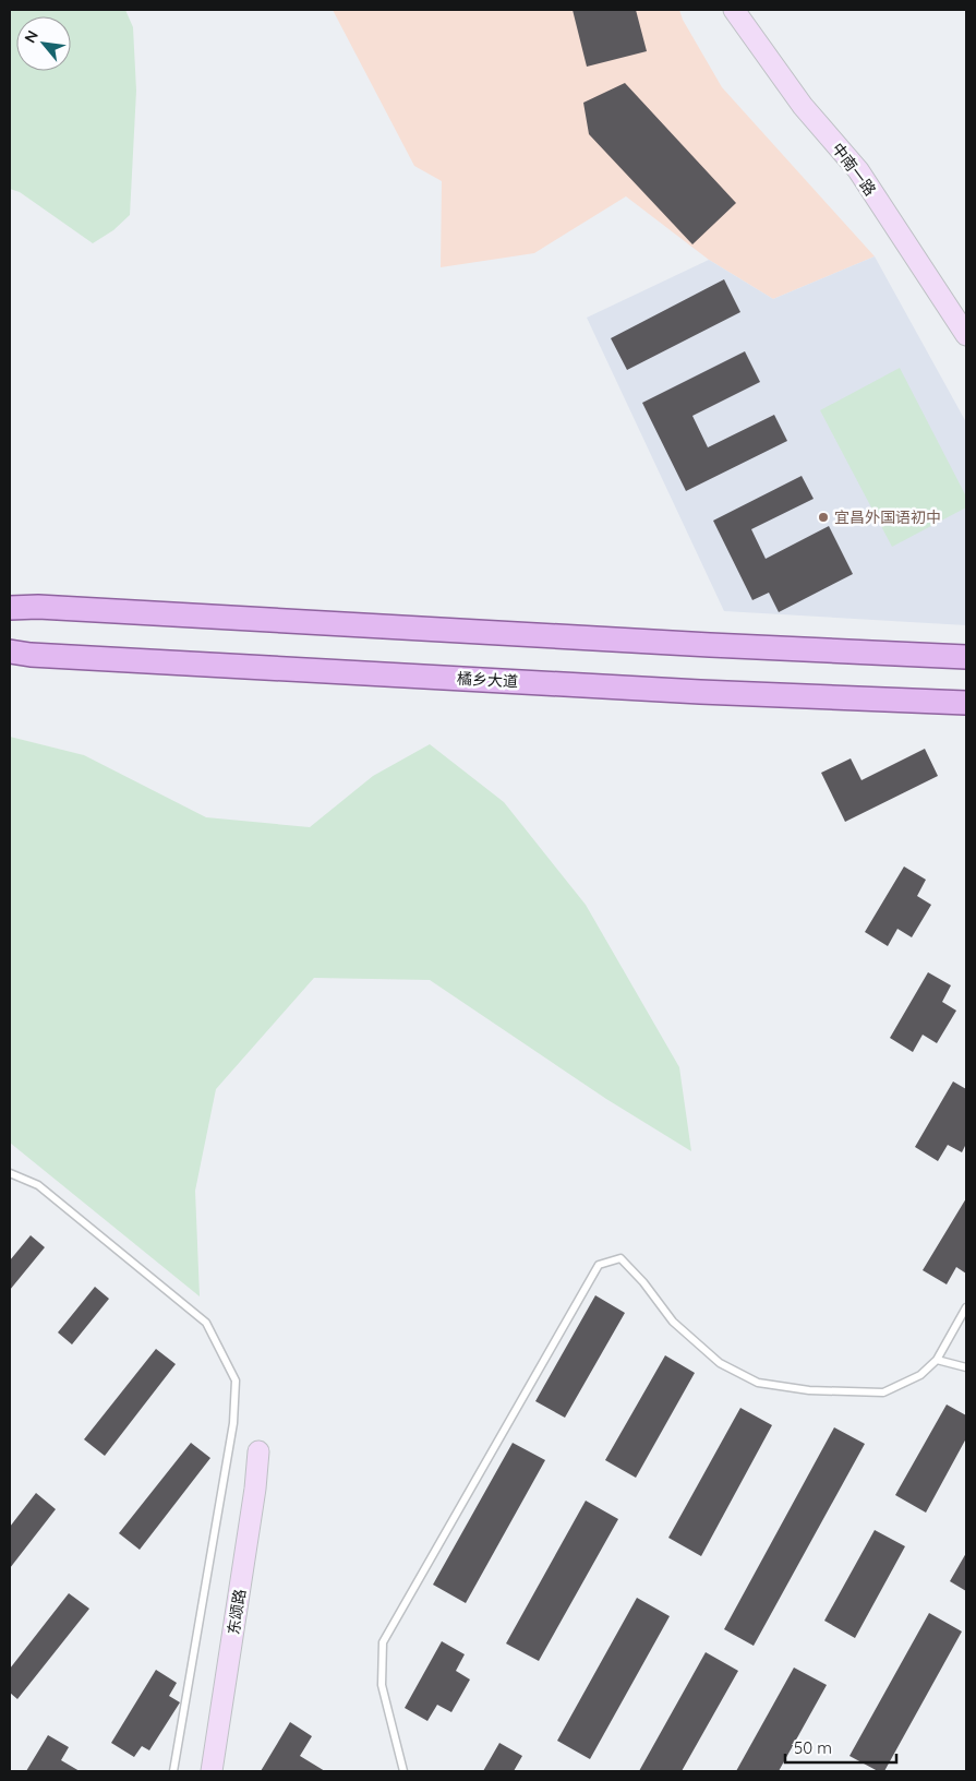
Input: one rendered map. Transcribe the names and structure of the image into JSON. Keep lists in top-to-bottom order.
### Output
{
  "streets": {
    "main road": ["橘乡大道"],
    "street": ["中南一路", "东颂路"]
  },
  "places": ["宜昌外国语初中"],
  "scale_bar": "50 m",
  "north": "top left"
}
